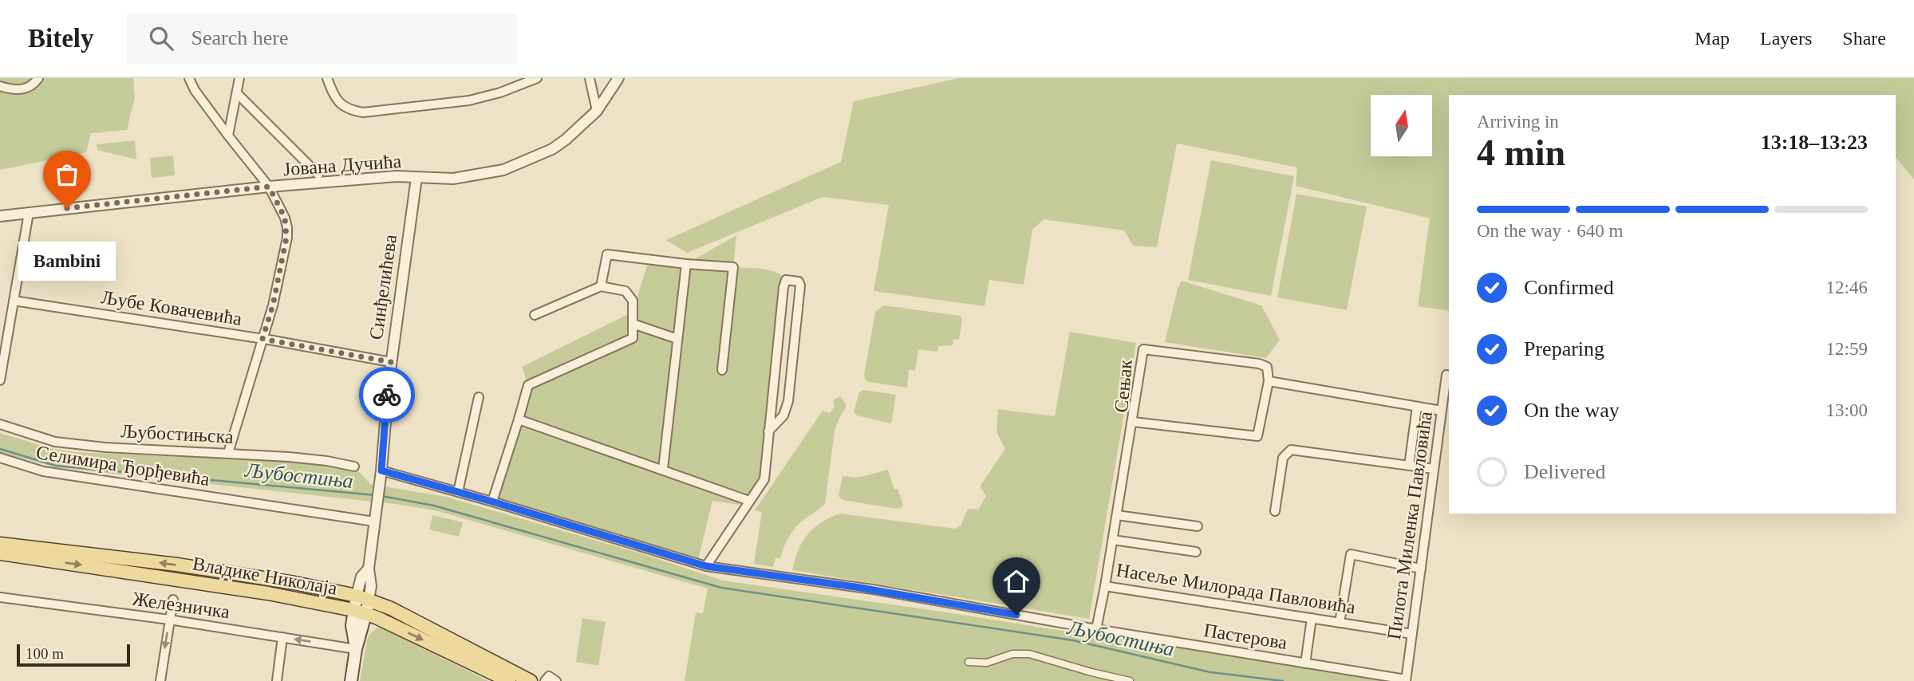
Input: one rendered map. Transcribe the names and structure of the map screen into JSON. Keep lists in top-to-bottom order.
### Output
{
  "streets": {
    "main road": ["Синђелићева", "Владике Николаја"],
    "street": [
      "Јована Дучића",
      "Љубе Ковачевића",
      "Сењак",
      "Љубостињска",
      "Селимира Ђорђевића",
      "Пилота Миленка Павловића",
      "Насеље Милорада Павловића",
      "Железничка",
      "Пастерова"
    ]
  },
  "crossings": [
    ["Јована Дучића", "Синђелићева"],
    ["Синђелићева", "Љубе Ковачевића"],
    ["Синђелићева", "Селимира Ђорђевића"],
    ["Синђелићева", "Владике Николаја"],
    ["Синђелићева", "Железничка"],
    ["Синђелићева", "Пастерова"],
    ["Сењак", "Насеље Милорада Павловића"],
    ["Пилота Миленка Павловића", "Насеље Милорада Павловића"],
    ["Пилота Миленка Павловића", "Пастерова"]
  ],
  "water": ["Љубостиња"],
  "places": ["Bambini"],
  "scale_bar": "100 m",
  "north": "top",
  "page": {
    "header": "Bitely",
    "search": "Search here",
    "nav": ["Map", "Layers", "Share"],
    "heading": ["4 min", "Arriving in", "13:18–13:23"],
    "bar": "On the way · 640 m",
    "bubble": "Bambini",
    "list": [
      ["Confirmed", "12:46"],
      ["Preparing", "12:59"],
      ["On the way", "13:00"],
      "Delivered"
    ],
    "scale": "100 m"
  }
}
